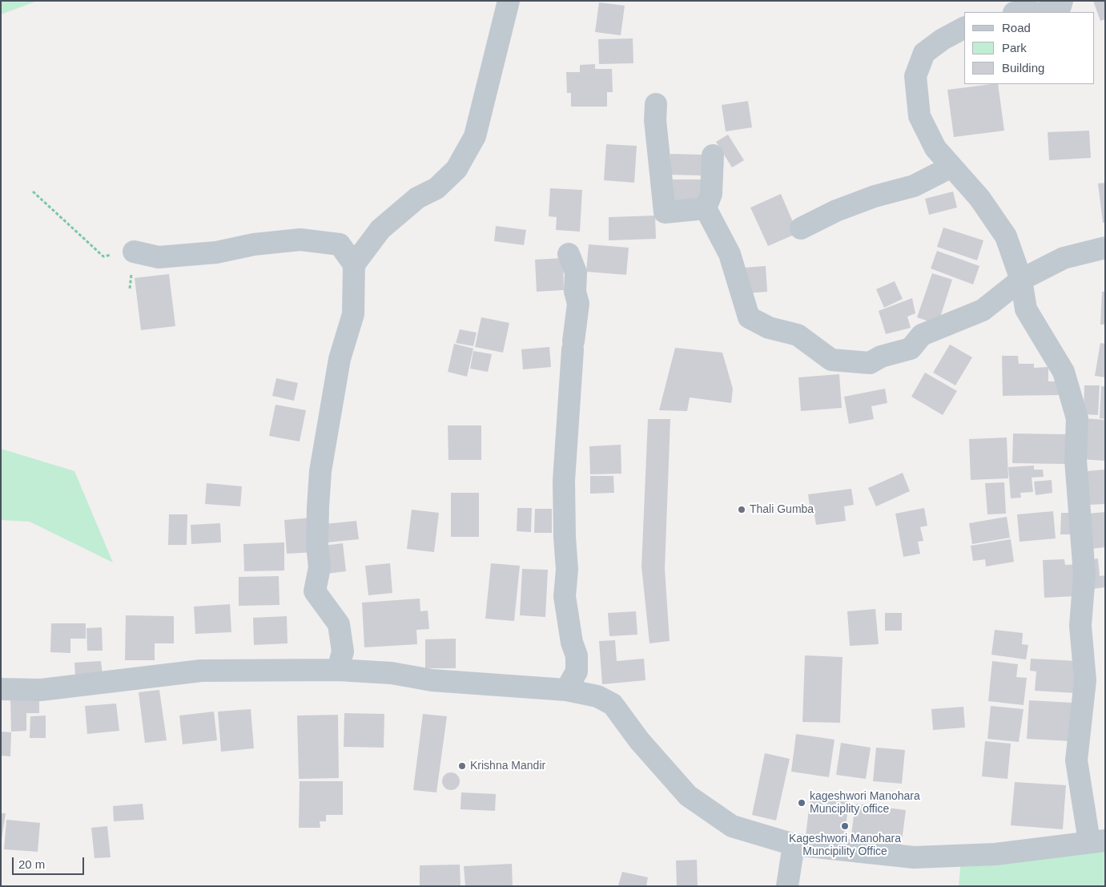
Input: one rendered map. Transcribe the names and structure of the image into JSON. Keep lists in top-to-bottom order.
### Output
{
  "places": [
    "Thali Gumba",
    "Krishna Mandir",
    "kageshwori Manohara Munciplity office",
    "Kageshwori Manohara Muncipility Office"
  ],
  "legend": ["Road", "Park", "Building"],
  "scale_bar": "20 m"
}
